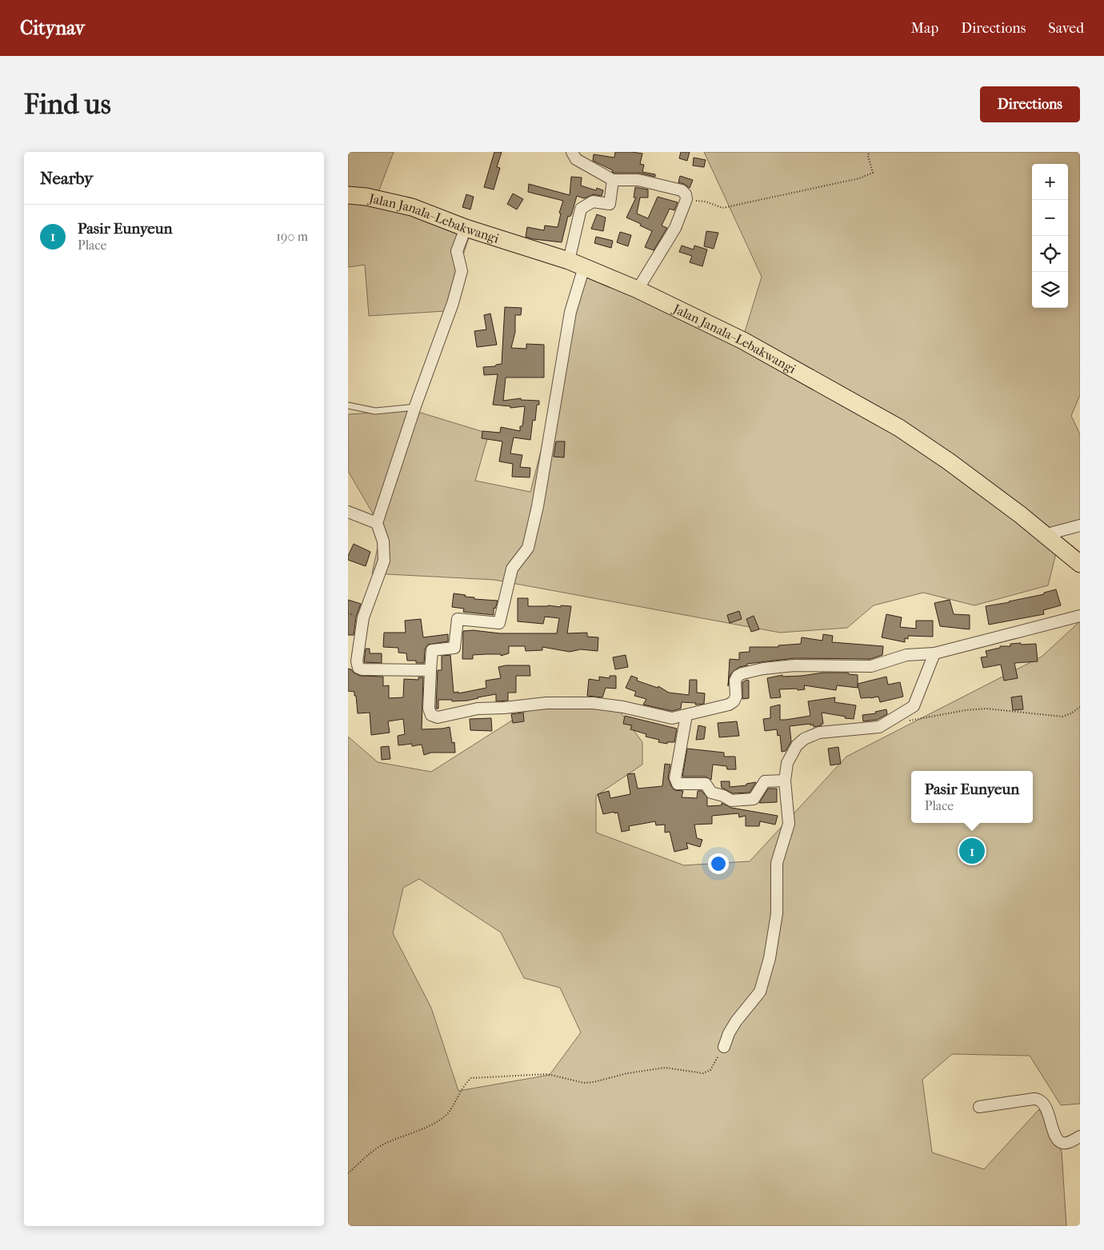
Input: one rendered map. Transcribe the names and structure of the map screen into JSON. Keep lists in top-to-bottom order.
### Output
{
  "streets": {
    "main road": ["Jalan Janala–Lebakwangi"]
  },
  "page": {
    "header": "Citynav",
    "nav": ["Map", "Directions", "Saved"],
    "buttons": "Directions",
    "title": "Find us",
    "heading": "Nearby",
    "map_buttons": ["+", "−"],
    "list": [
      {
        "mark": "1",
        "name": "Pasir Eunyeun",
        "note": "Place",
        "value": "190 m"
      }
    ],
    "popup": ["Pasir Eunyeun", "Place"],
    "pins": "1"
  }
}
